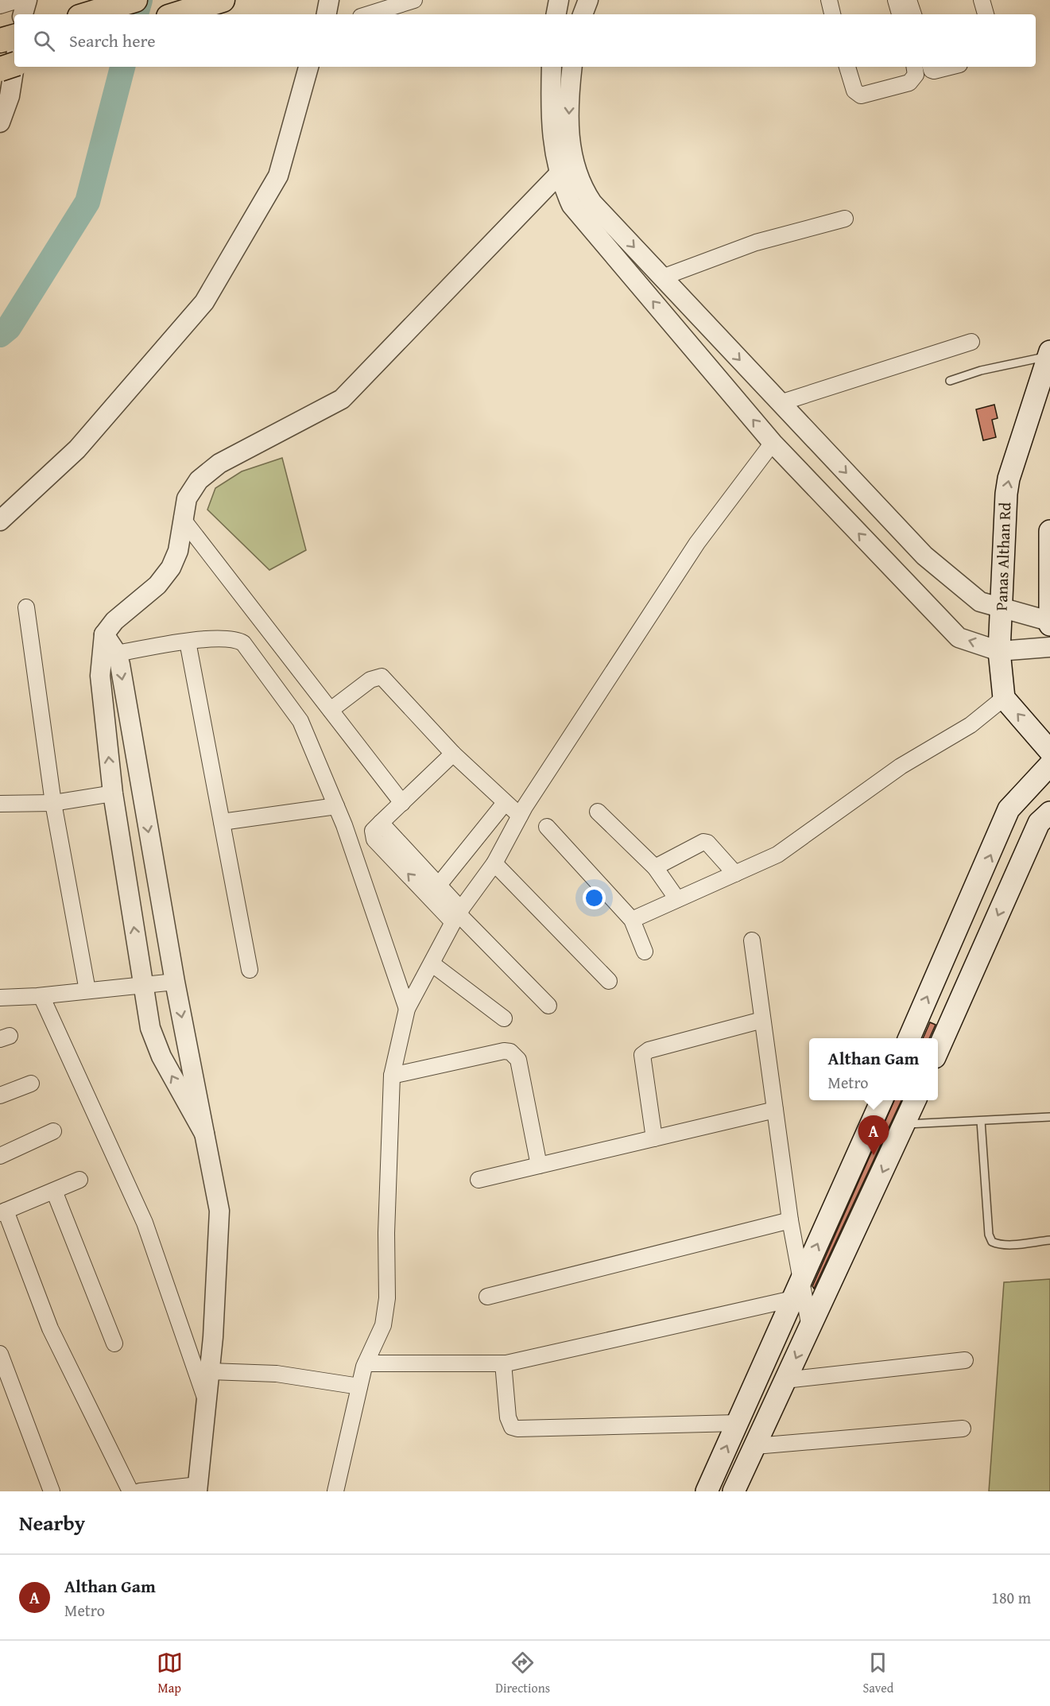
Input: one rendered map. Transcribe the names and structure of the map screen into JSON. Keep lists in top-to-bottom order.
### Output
{
  "streets": {
    "main road": ["Panas Althan Rd"]
  },
  "page": {
    "search": "Search here",
    "popup": ["Althan Gam", "Metro"],
    "pins": "A",
    "heading": "Nearby",
    "list": [
      {
        "mark": "A",
        "name": "Althan Gam",
        "note": "Metro",
        "value": "180 m"
      }
    ],
    "nav": ["Map", "Directions", "Saved"]
  }
}
